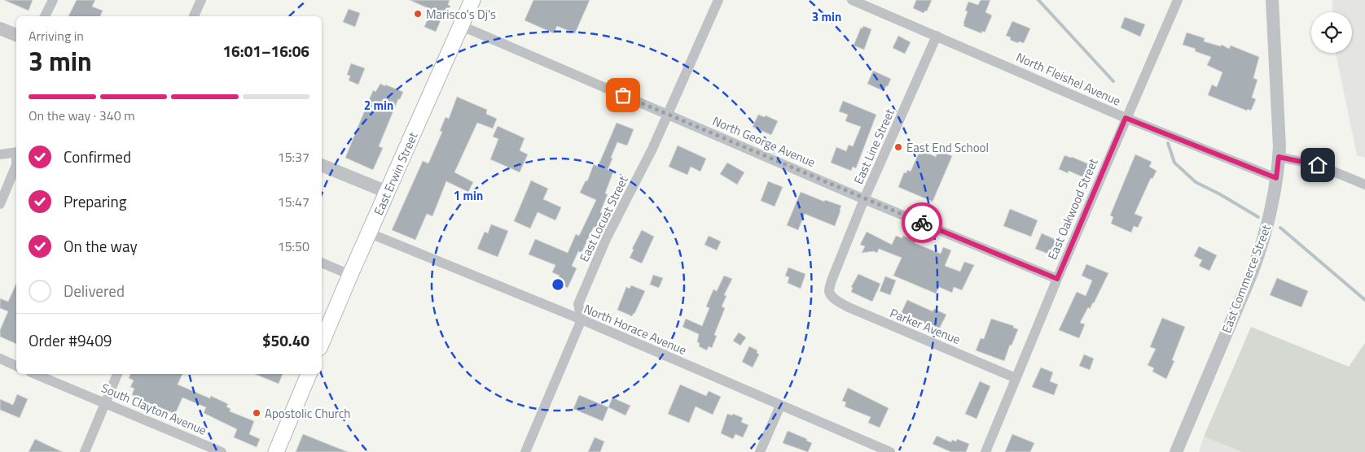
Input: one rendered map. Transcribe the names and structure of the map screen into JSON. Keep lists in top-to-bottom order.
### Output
{
  "streets": {
    "main road": ["East Erwin Street"],
    "street": [
      "North Fleishel Avenue",
      "North George Avenue",
      "East Line Street",
      "East Oakwood Street",
      "East Locust Street",
      "East Commerce Street",
      "Parker Avenue",
      "North Horace Avenue",
      "South Clayton Avenue"
    ]
  },
  "crossings": [
    ["North Fleishel Avenue", "East Line Street"],
    ["North Fleishel Avenue", "East Oakwood Street"],
    ["North Fleishel Avenue", "East Commerce Street"],
    ["North George Avenue", "East Line Street"],
    ["North George Avenue", "East Erwin Street"],
    ["North George Avenue", "East Oakwood Street"],
    ["North George Avenue", "East Locust Street"],
    ["East Line Street", "Parker Avenue"],
    ["East Erwin Street", "North Horace Avenue"],
    ["East Oakwood Street", "Parker Avenue"],
    ["East Locust Street", "North Horace Avenue"]
  ],
  "places": ["Marisco's Dj's", "East End School", "Apostolic Church"],
  "page": {
    "heading": ["3 min", "Arriving in", "16:01–16:06"],
    "panel": ["Order #9409", "$50.40"],
    "bar": "On the way · 340 m",
    "list": [
      ["Confirmed", "15:37"],
      ["Preparing", "15:47"],
      ["On the way", "15:50"],
      "Delivered"
    ]
  },
  "rings": ["3 min", "2 min", "1 min"]
}
